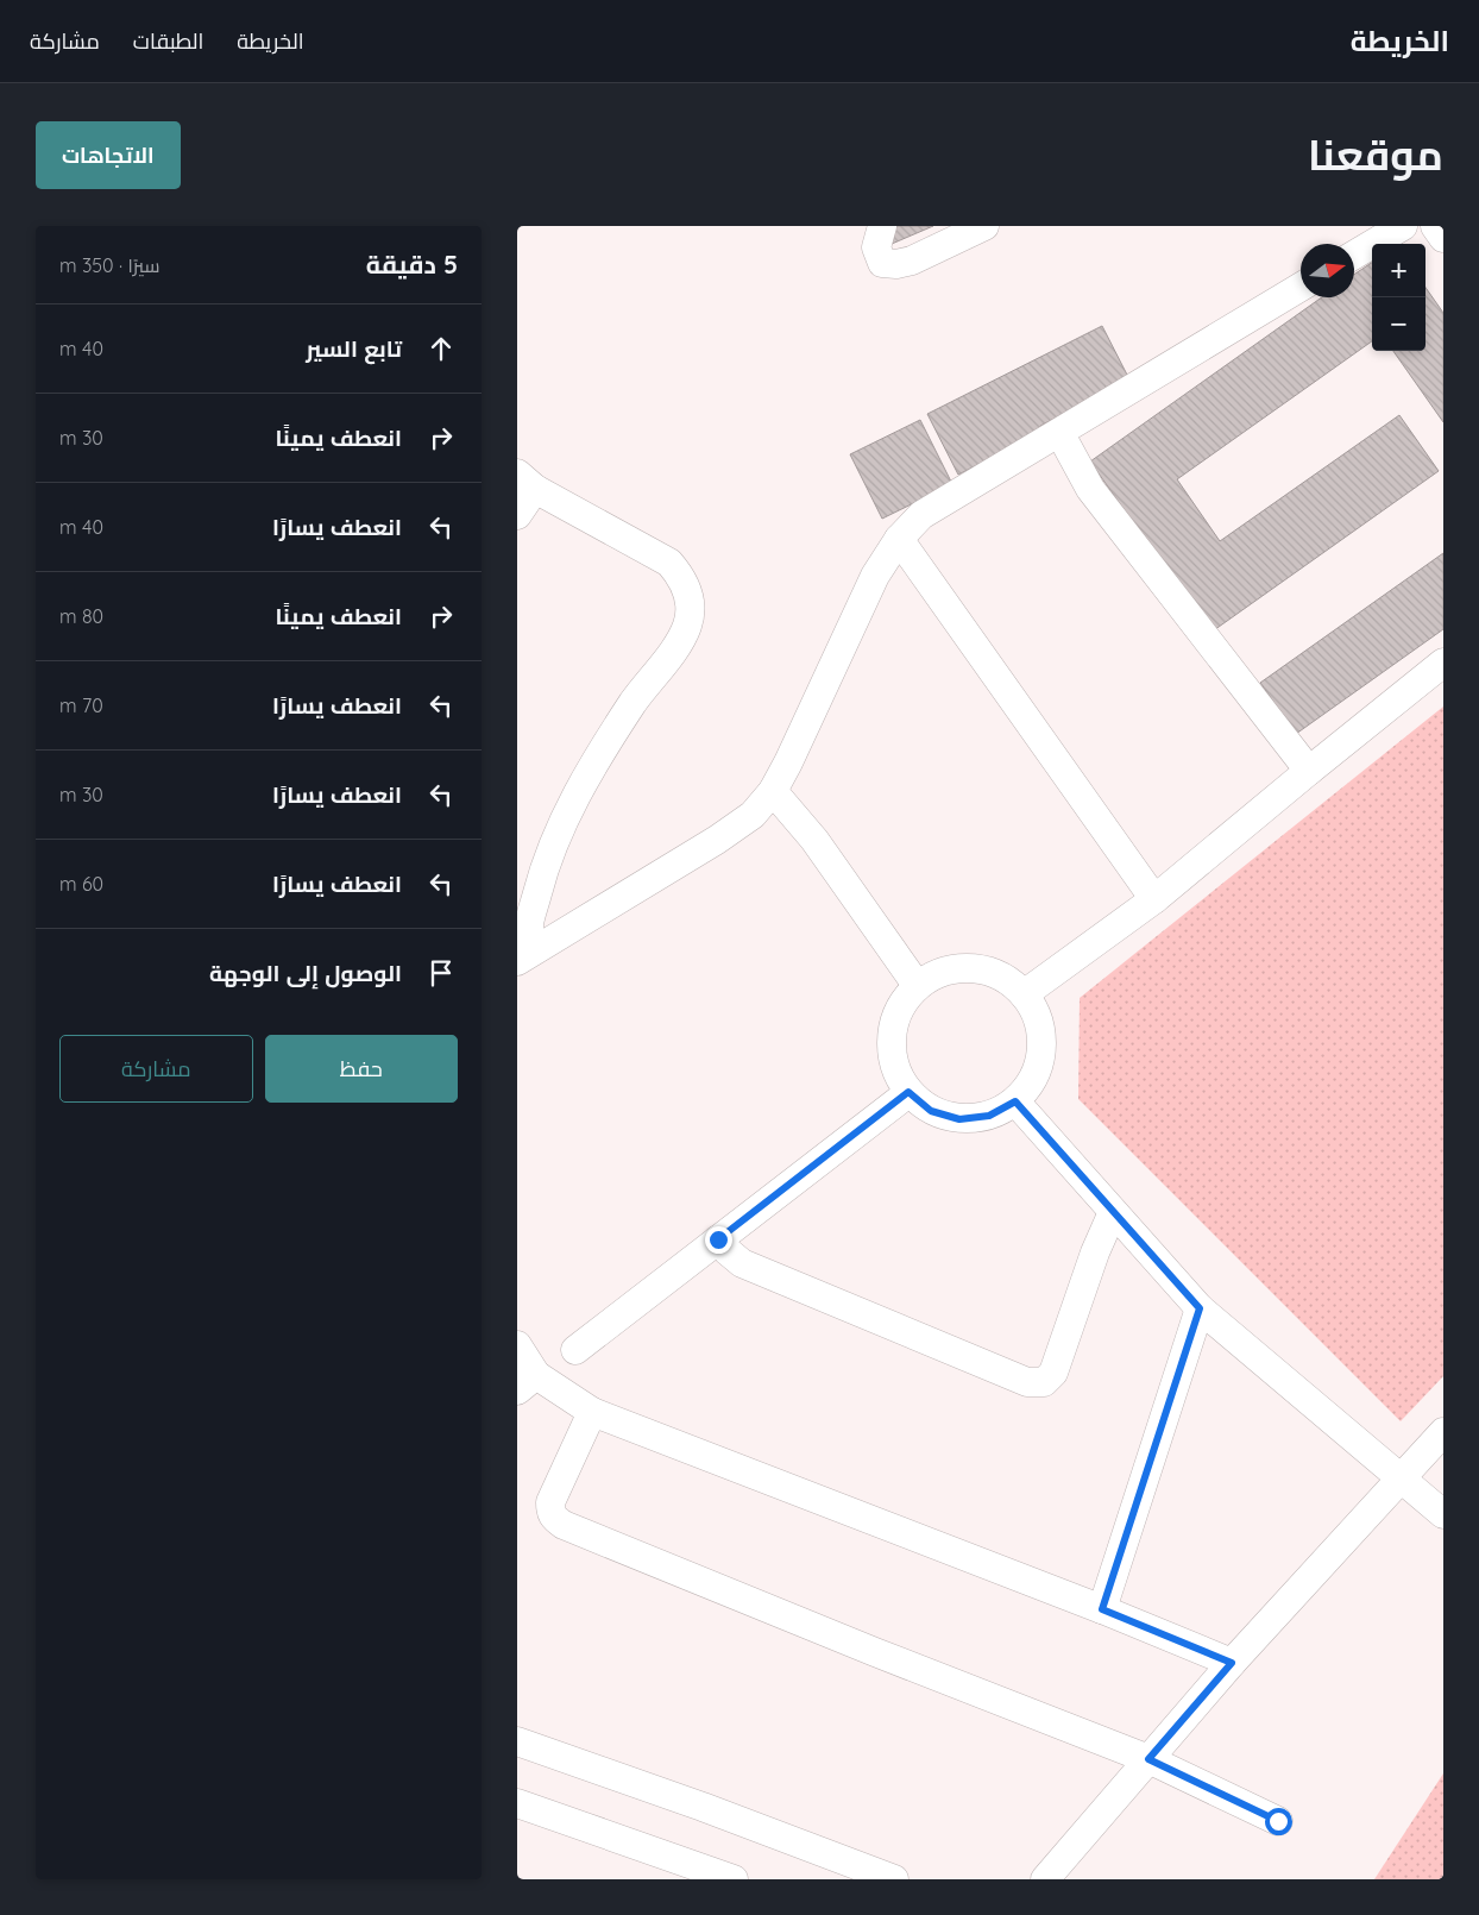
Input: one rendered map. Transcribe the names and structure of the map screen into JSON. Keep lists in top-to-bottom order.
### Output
{
  "north": "right",
  "page": {
    "header": "الخريطة",
    "nav": ["الخريطة", "الطبقات", "مشاركة"],
    "title": "موقعنا",
    "buttons": [
      "الاتجاهات",
      ["حفظ", "مشاركة"]
    ],
    "heading": ["5 دقيقة", "سيرًا · 350 m"],
    "map_buttons": ["+", "−"],
    "list": [
      ["تابع السير", "40 m"],
      ["انعطف يمينًا", "30 m"],
      ["انعطف يسارًا", "40 m"],
      ["انعطف يمينًا", "80 m"],
      ["انعطف يسارًا", "70 m"],
      ["انعطف يسارًا", "30 m"],
      ["انعطف يسارًا", "60 m"],
      "الوصول إلى الوجهة"
    ]
  }
}
